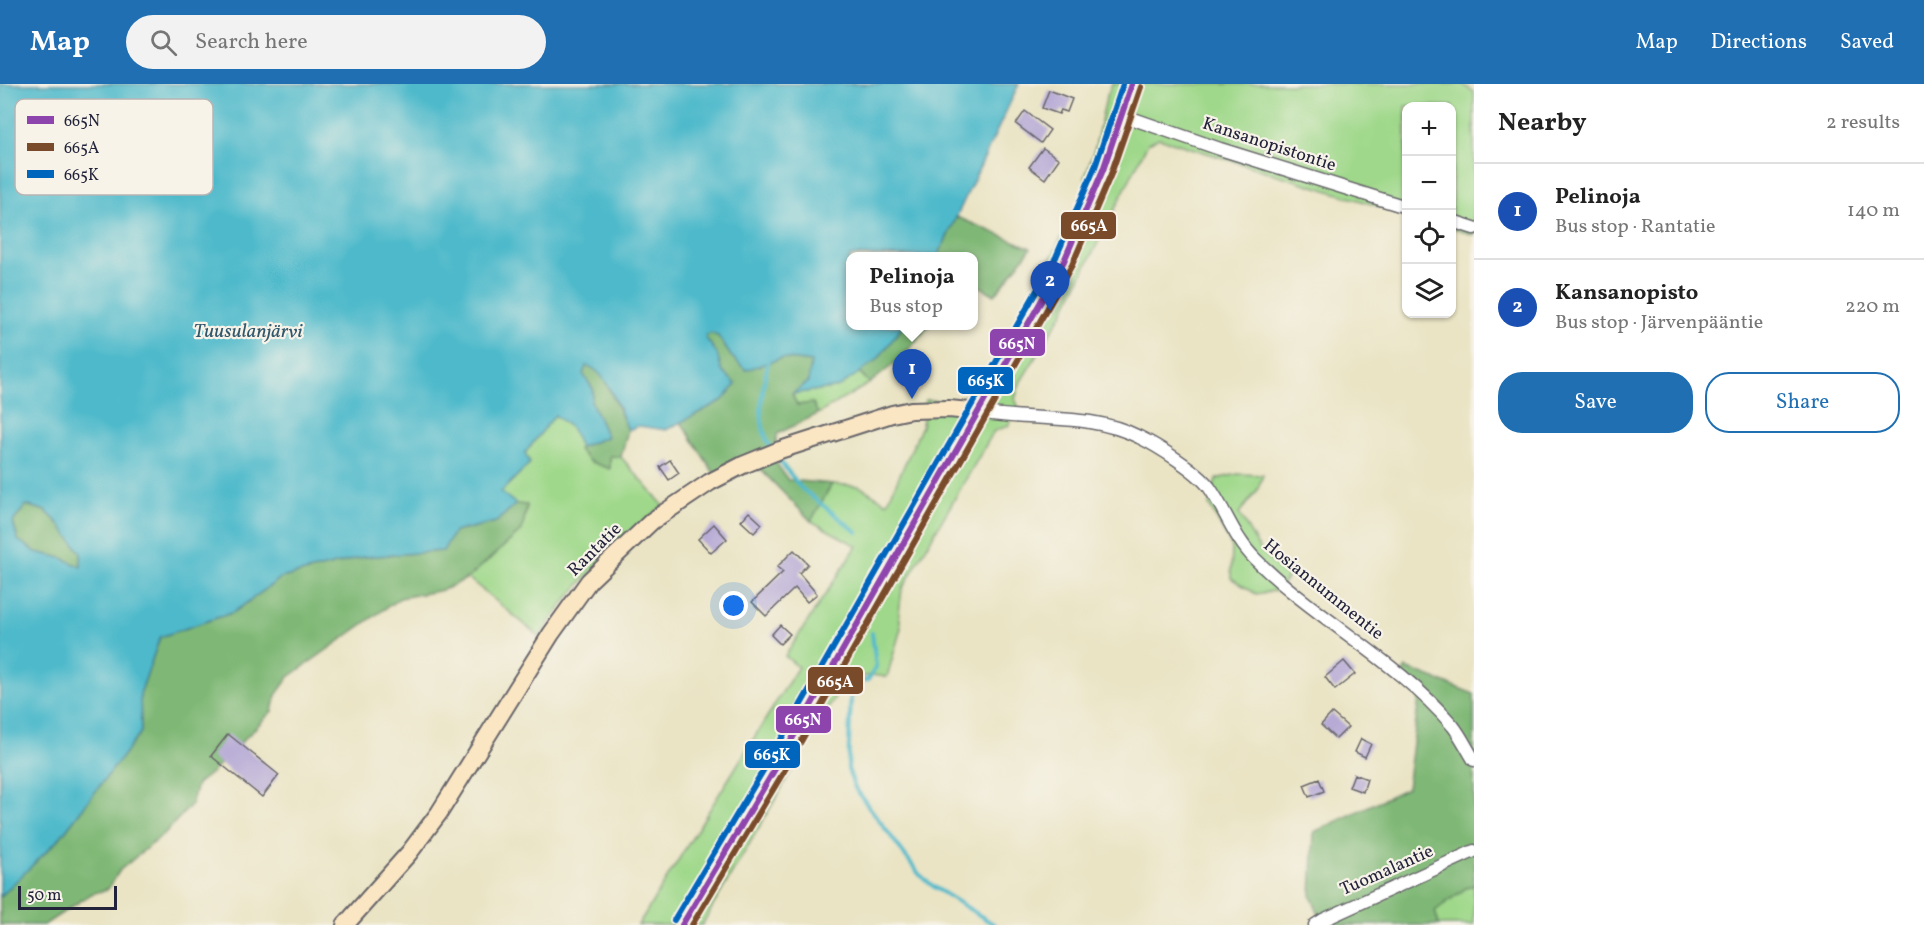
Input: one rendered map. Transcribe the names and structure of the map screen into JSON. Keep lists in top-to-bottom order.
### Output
{
  "streets": {
    "main road": ["Rantatie"],
    "street": ["Kansanopistontie", "Hosiannummentie", "Tuomalantie"]
  },
  "crossings": [
    ["Rantatie", "Hosiannummentie"]
  ],
  "water": ["Tuusulanjärvi"],
  "lines": ["transit line 665N", "transit line 665K", "transit line 665A"],
  "legend": ["665N", "665A", "665K"],
  "scale_bar": "50 m",
  "page": {
    "header": "Map",
    "search": "Search here",
    "nav": ["Map", "Directions", "Saved"],
    "heading": ["Nearby", "2 results"],
    "map_buttons": ["+", "−"],
    "list": [
      {
        "mark": "1",
        "name": "Pelinoja",
        "note": "Bus stop · Rantatie",
        "value": "140 m"
      },
      {
        "mark": "2",
        "name": "Kansanopisto",
        "note": "Bus stop · Järvenpääntie",
        "value": "220 m"
      }
    ],
    "popup": ["Pelinoja", "Bus stop"],
    "pins": ["2", "1"],
    "buttons": ["Save", "Share"],
    "scale": "50 m"
  }
}
